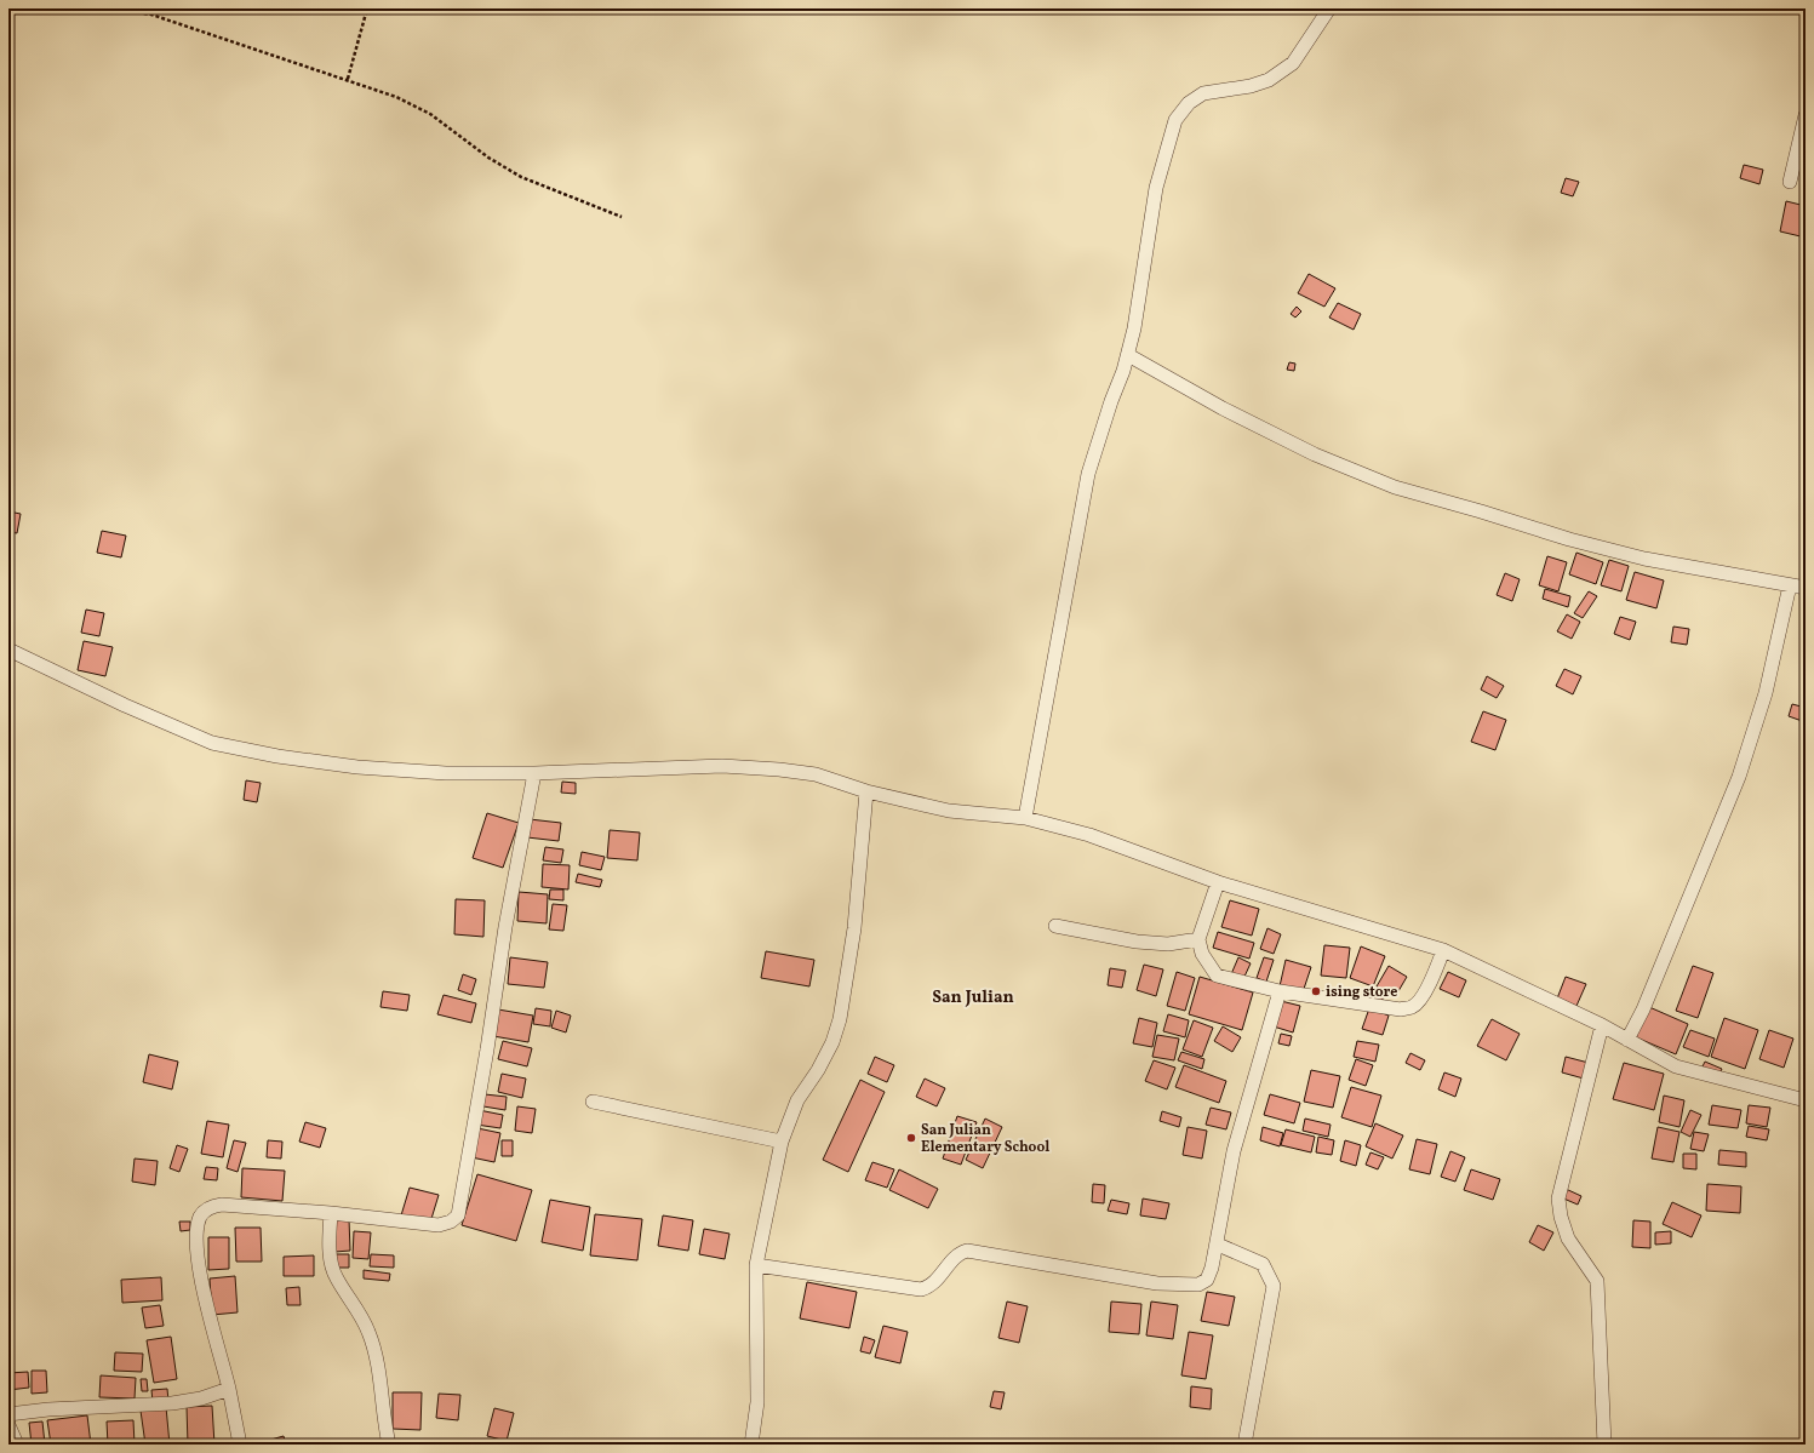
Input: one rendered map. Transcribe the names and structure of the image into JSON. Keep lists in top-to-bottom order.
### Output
{
  "districts": ["San Julian"],
  "places": ["ising store", "San Julian Elementary School"]
}
